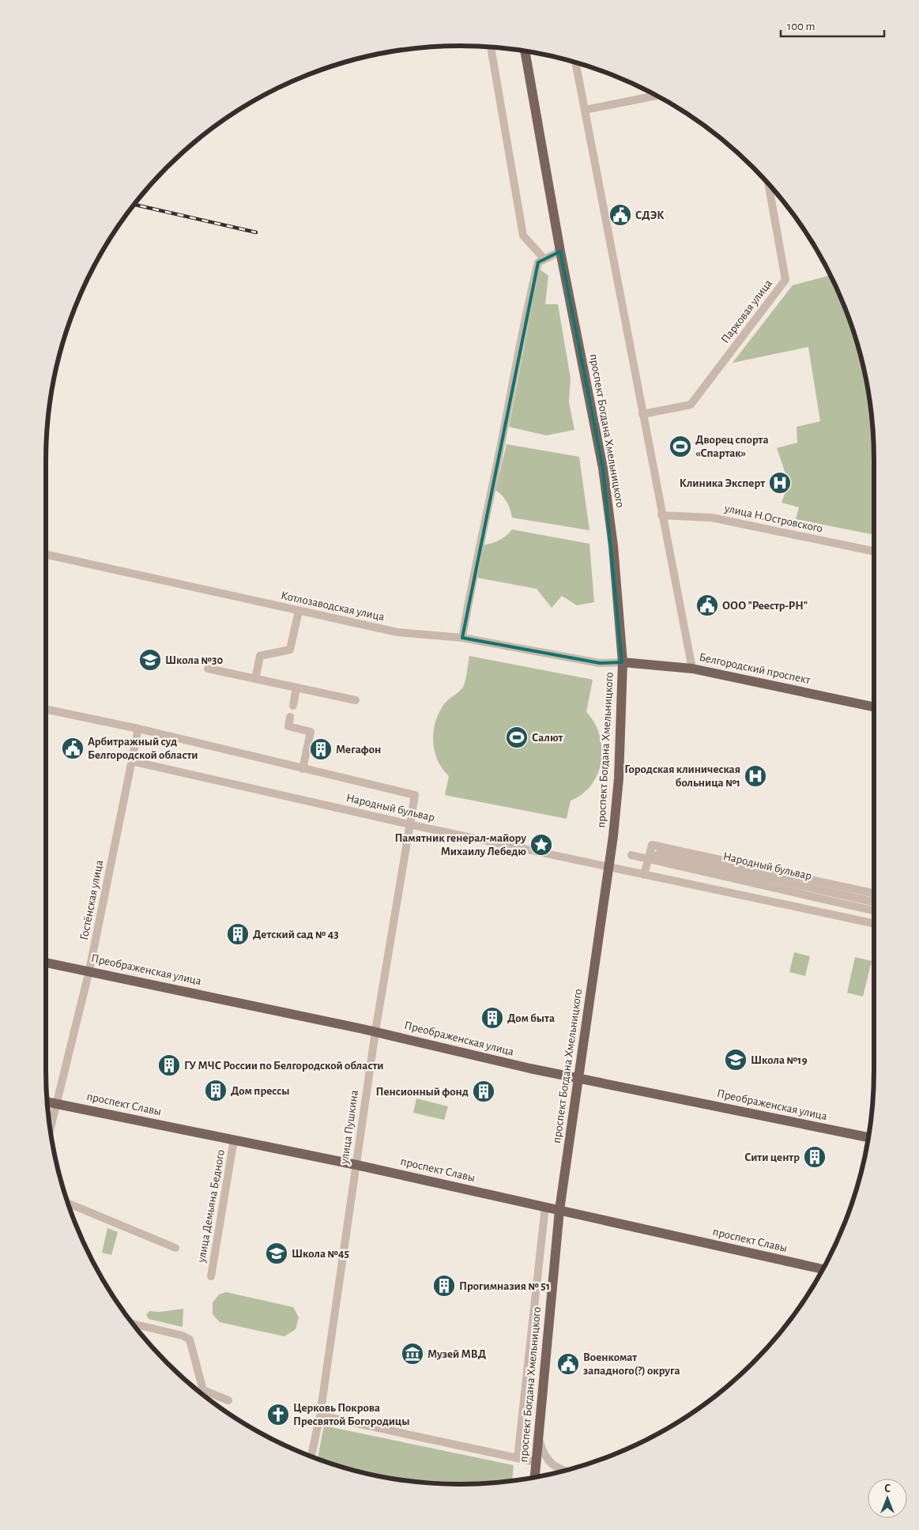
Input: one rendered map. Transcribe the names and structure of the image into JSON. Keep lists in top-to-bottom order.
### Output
{
  "streets": {
    "main road": [
      "проспект Богдана Хмельницкого",
      "Белгородский проспект",
      "Преображенская улица",
      "проспект Славы"
    ],
    "street": [
      "Парковая улица",
      "улица Н.Островского",
      "Котлозаводская улица",
      "Народный бульвар",
      "Гостёнская улица",
      "улица Пушкина",
      "улица Демьяна Бедного"
    ]
  },
  "crossings": [
    ["проспект Богдана Хмельницкого", "Котлозаводская улица"],
    ["проспект Богдана Хмельницкого", "Белгородский проспект"],
    ["проспект Богдана Хмельницкого", "Народный бульвар"],
    ["проспект Богдана Хмельницкого", "Преображенская улица"],
    ["проспект Богдана Хмельницкого", "проспект Славы"],
    ["Котлозаводская улица", "Белгородский проспект"],
    ["Народный бульвар", "Гостёнская улица"],
    ["Народный бульвар", "улица Пушкина"],
    ["Гостёнская улица", "Преображенская улица"],
    ["Гостёнская улица", "проспект Славы"],
    ["Преображенская улица", "улица Пушкина"],
    ["проспект Славы", "улица Пушкина"],
    ["проспект Славы", "улица Демьяна Бедного"]
  ],
  "places": {
    "public building": [
      "СДЭК",
      "ООО \"Реестр-РН\"",
      "Арбитражный суд Белгородской области",
      "Военкомат западного(?) округа"
    ],
    "sports": ["Дворец спорта «Спартак»", "Салют"],
    "hospital": ["Клиника Эксперт", "Городская клиническая больница №1"],
    "school or university": ["Школа №30", "Школа №19", "Школа №45"],
    "building": [
      "Мегафон",
      "Детский сад № 43",
      "Дом быта",
      "ГУ МЧС России по Белгородской области",
      "Дом прессы",
      "Пенсионный фонд",
      "Сити центр",
      "Прогимназия № 51"
    ],
    "place": ["Памятник генерал-майору Михаилу Лебедю"],
    "museum": ["Музей МВД"],
    "church": ["Церковь Покрова Пресвятой Богородицы"]
  },
  "scale_bar": "100 m",
  "north": "top"
}
